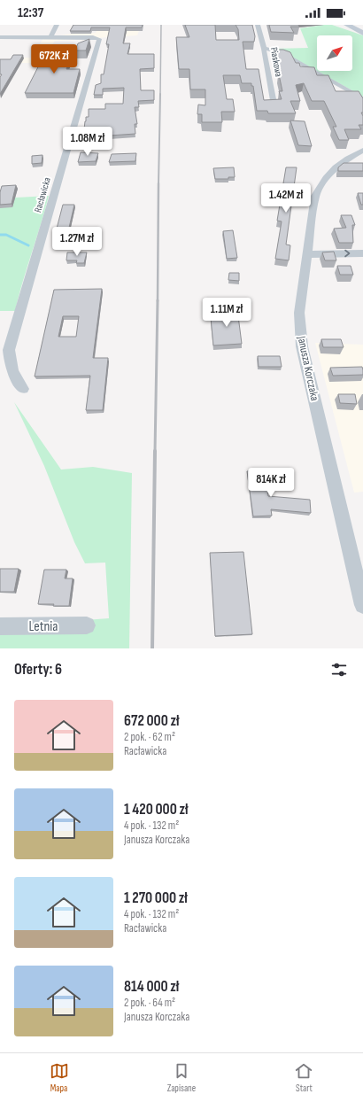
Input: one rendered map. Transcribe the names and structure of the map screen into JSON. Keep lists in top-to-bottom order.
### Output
{
  "streets": {
    "street": [
      "Piaskowa",
      "Racławicka",
      "Janusza Korczaka",
      "Letnia"
    ]
  },
  "north": "top right",
  "page": {
    "status": "12:37",
    "price": [
      "672K zł",
      "1.08M zł",
      "1.42M zł",
      "1.27M zł",
      "1.11M zł",
      "814K zł"
    ],
    "heading": "Oferty: 6",
    "list": [
      {
        "name": "672 000 zł",
        "note": "2 pok. · 62 m² · Racławicka"
      },
      {
        "name": "1 420 000 zł",
        "note": "4 pok. · 132 m² · Janusza Korczaka"
      },
      {
        "name": "1 270 000 zł",
        "note": "4 pok. · 132 m² · Racławicka"
      },
      {
        "name": "814 000 zł",
        "note": "2 pok. · 64 m² · Janusza Korczaka"
      }
    ],
    "tabs": ["Mapa", "Zapisane", "Start"]
  }
}
